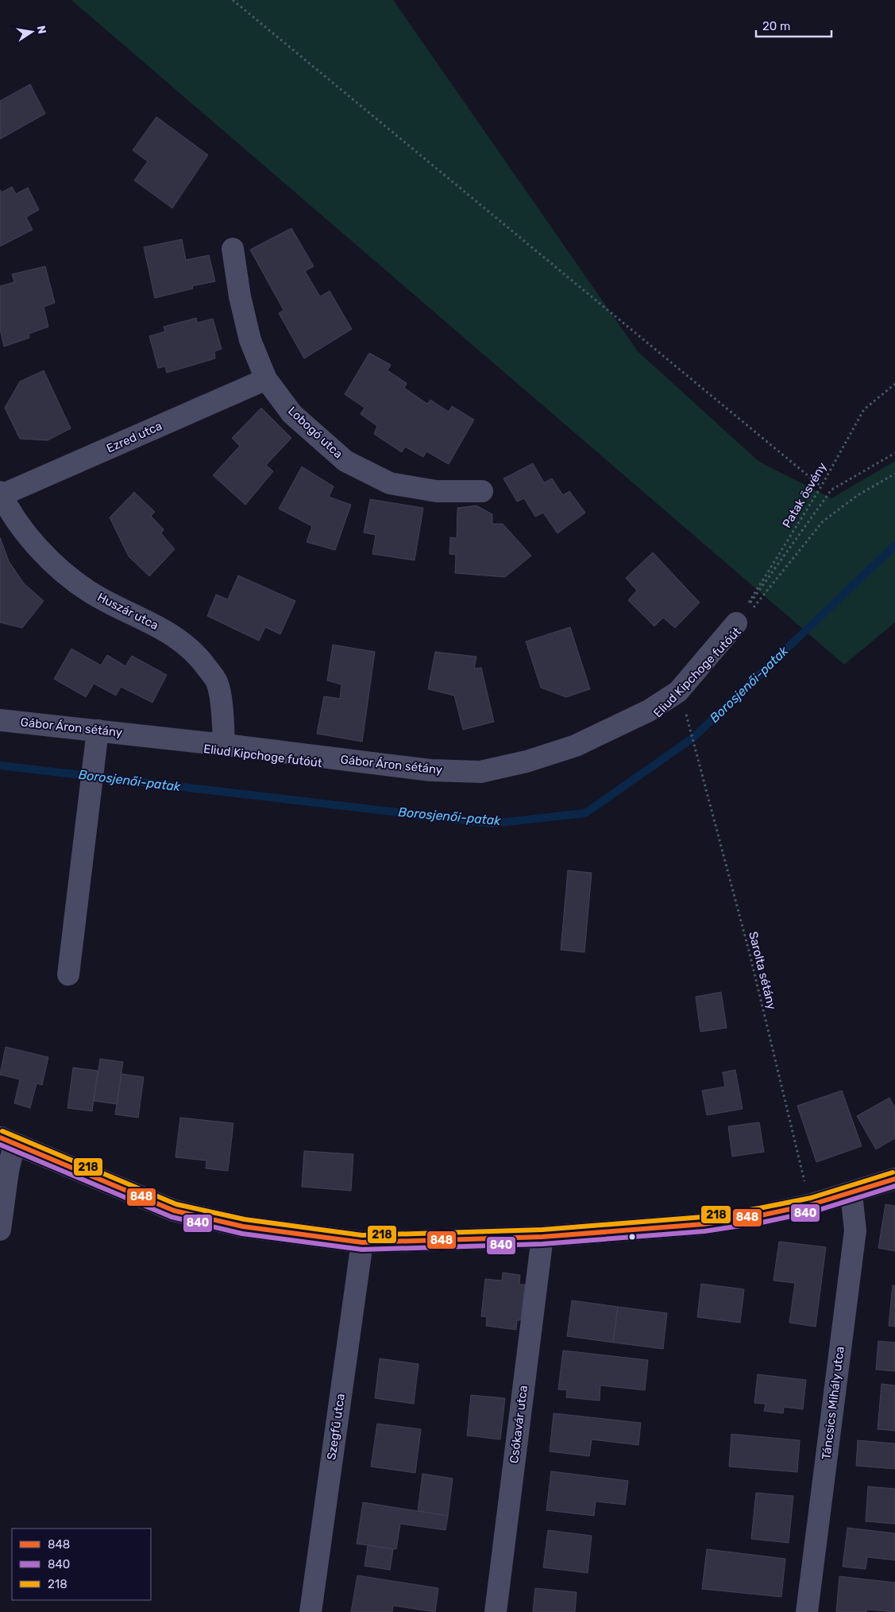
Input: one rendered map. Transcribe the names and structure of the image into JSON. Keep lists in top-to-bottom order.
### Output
{
  "streets": {
    "street": [
      "Lobogó utca",
      "Ezred utca",
      "Huszár utca",
      "Gábor Áron sétány",
      "Táncsics Mihály utca",
      "Csókavár utca",
      "Szegfű utca"
    ],
    "path": ["Patak ösvény", "Sarolta sétány"]
  },
  "crossings": [
    ["Lobogó utca", "Ezred utca"],
    ["Ezred utca", "Huszár utca"],
    ["Patak ösvény", "Gábor Áron sétány"],
    ["Huszár utca", "Gábor Áron sétány"]
  ],
  "water": ["Borosjenői-patak"],
  "lines": ["transit line 218", "transit line 848", "transit line 840"],
  "legend": ["848", "840", "218"],
  "scale_bar": "20 m",
  "north": "right"
}
